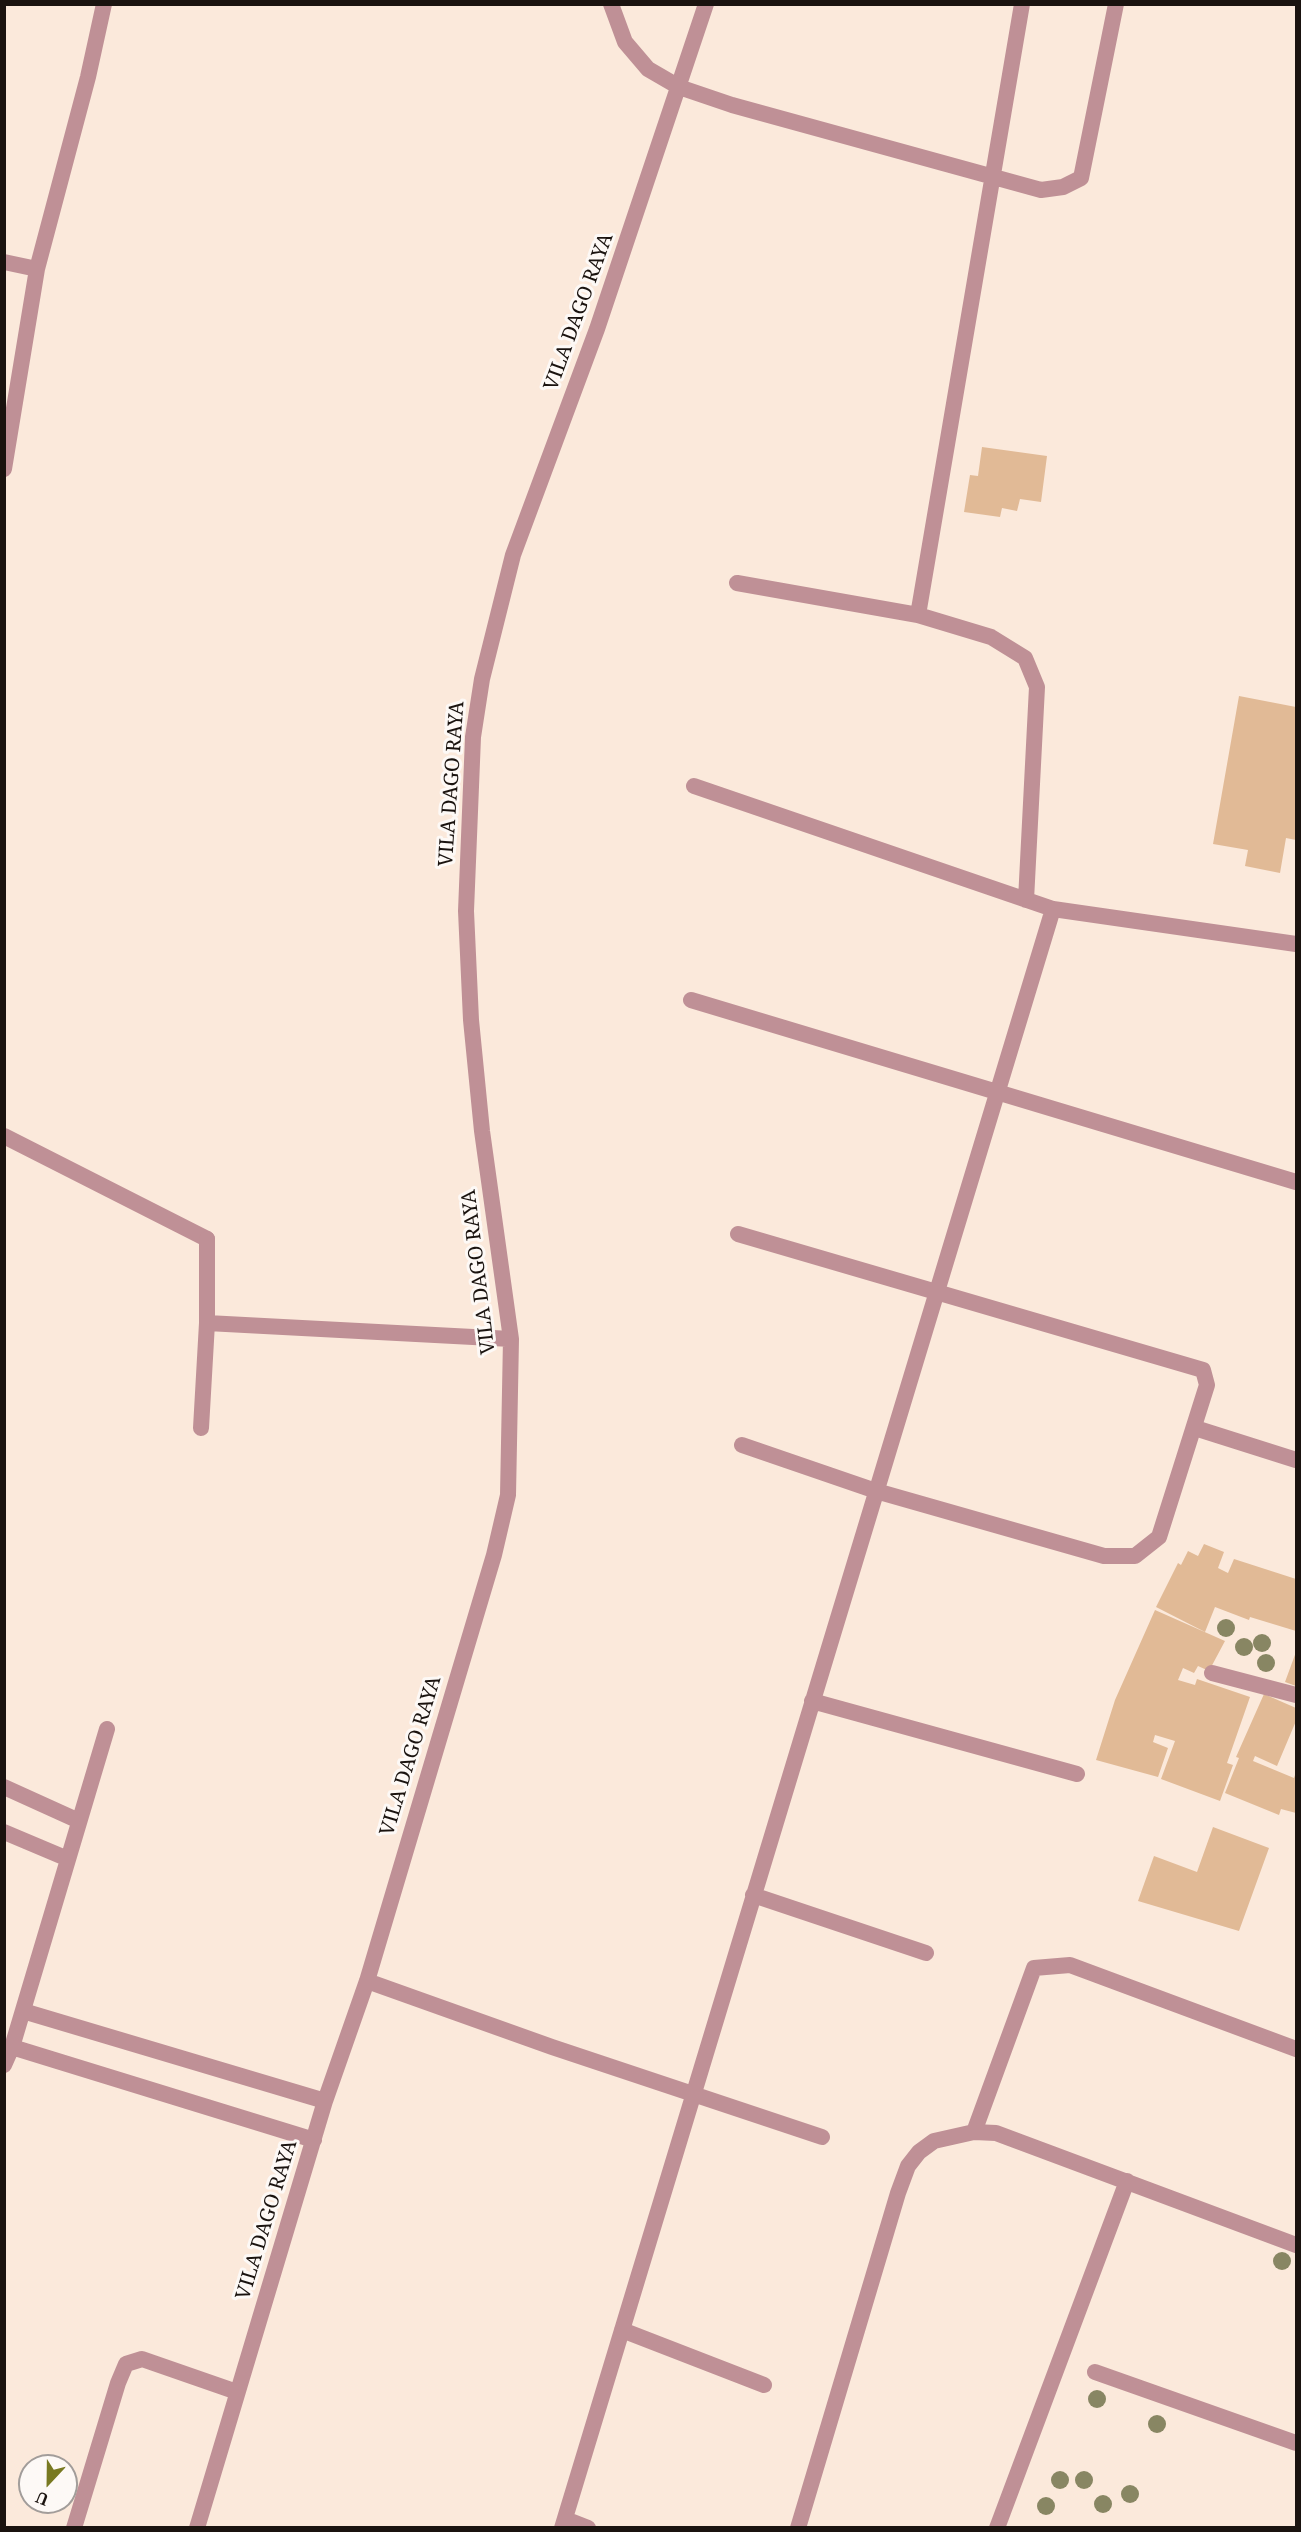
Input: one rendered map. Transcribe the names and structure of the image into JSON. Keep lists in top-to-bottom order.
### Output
{
  "streets": {
    "street": ["VILA DAGO RAYA"]
  },
  "north": "bottom"
}
